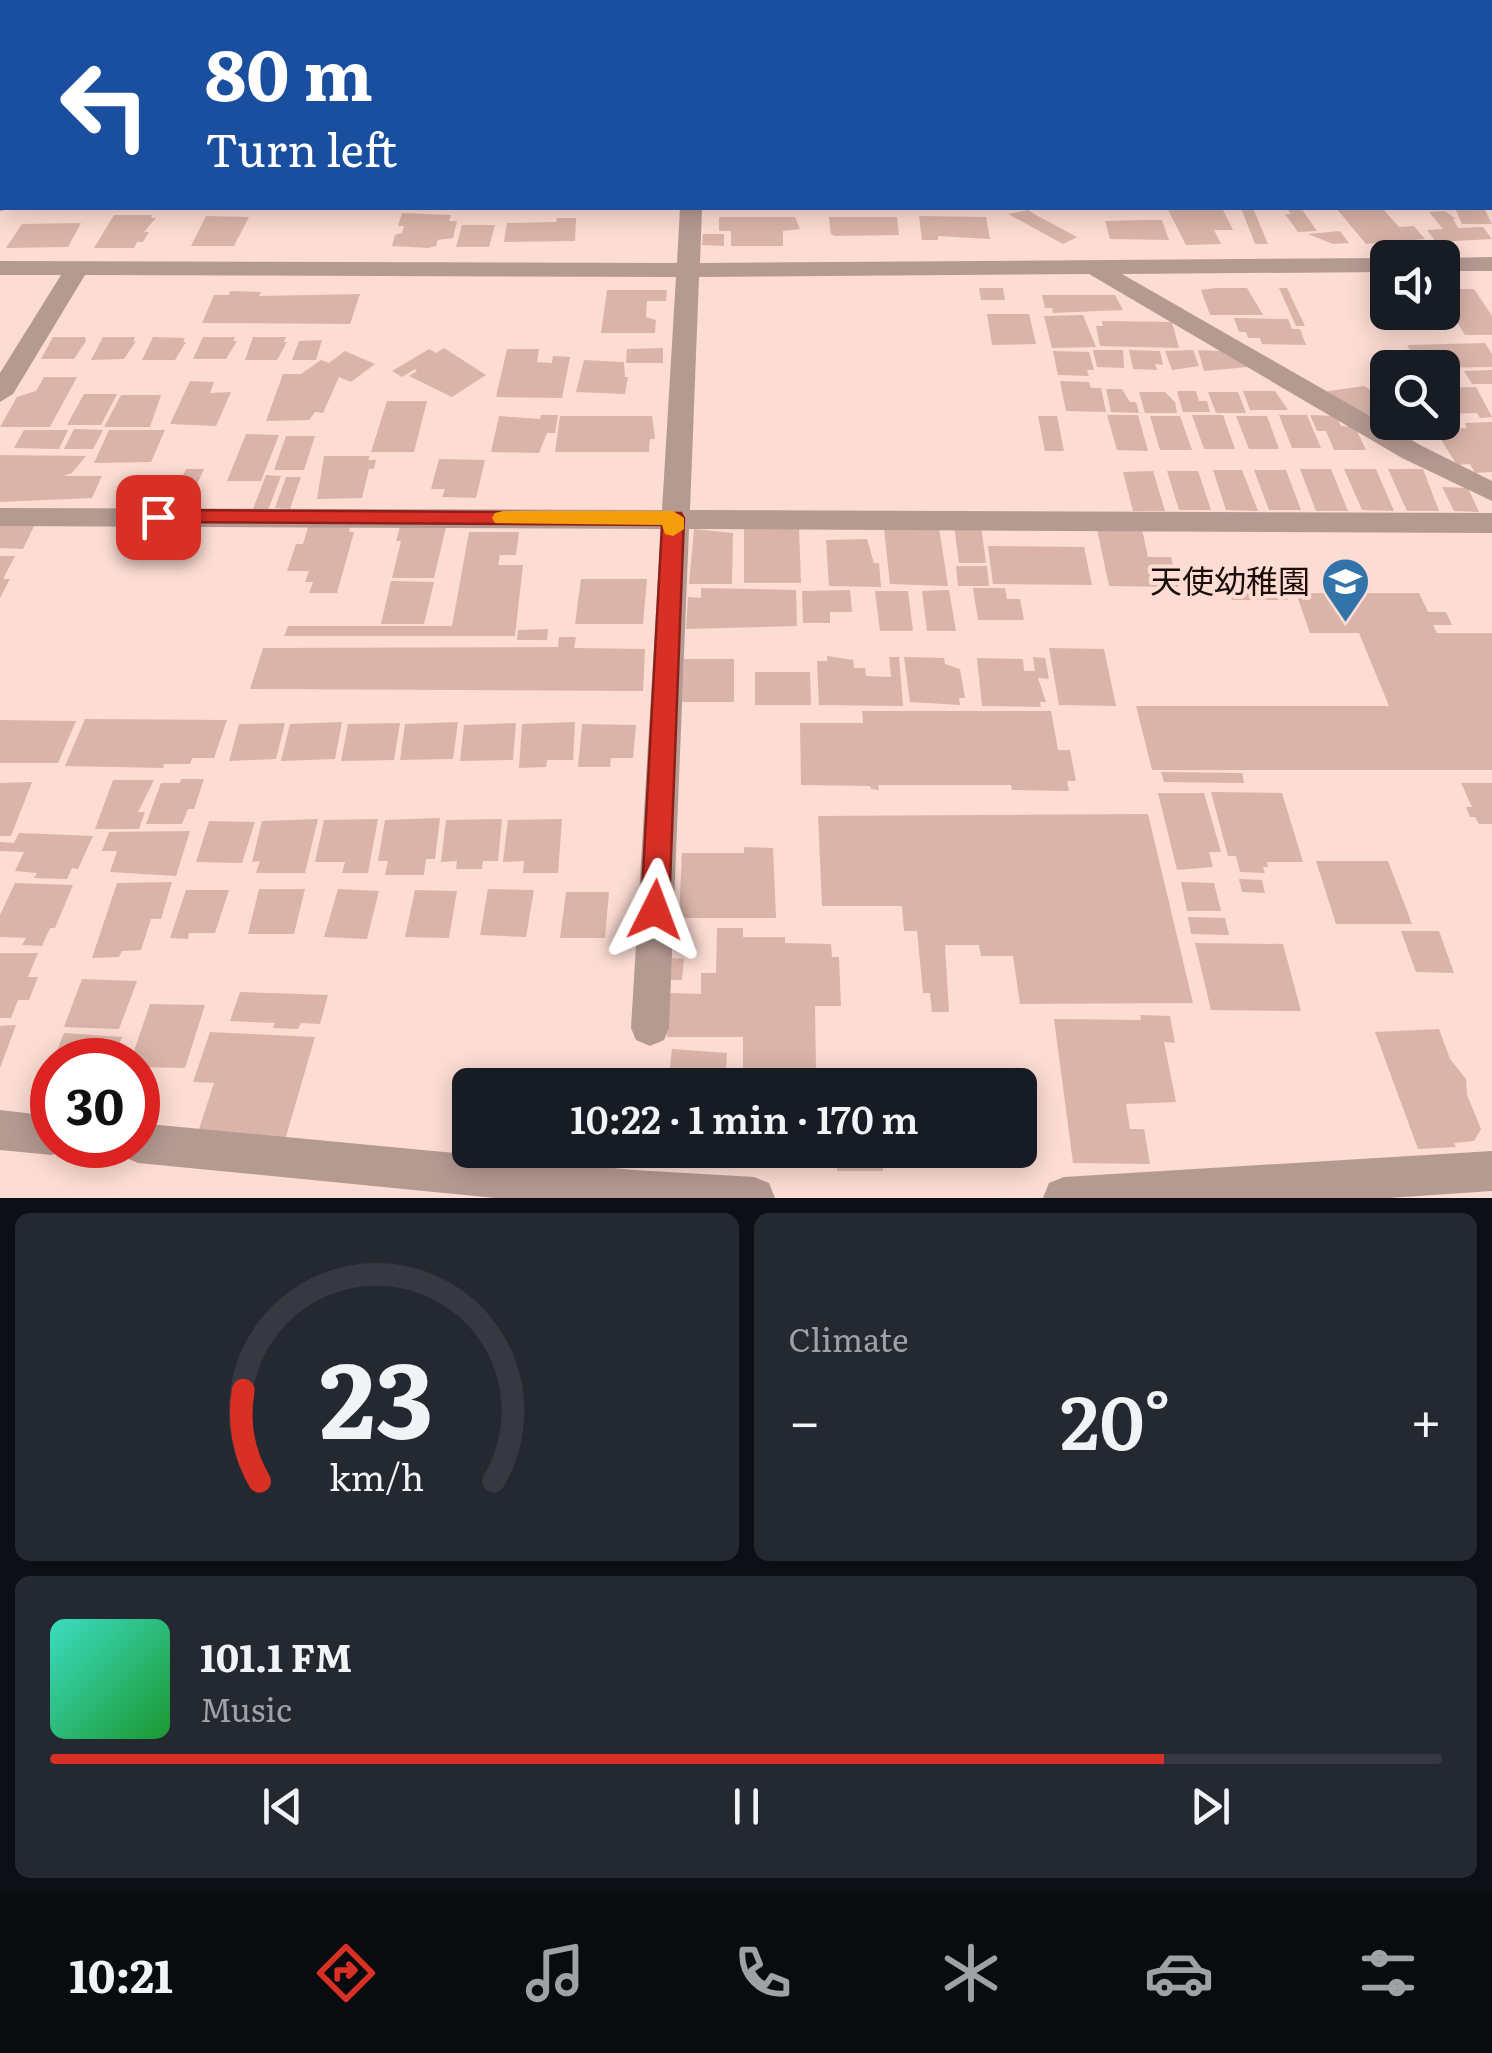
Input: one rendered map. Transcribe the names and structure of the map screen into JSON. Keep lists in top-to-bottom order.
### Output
{
  "places": {
    "school or university": ["天使幼稚園"]
  },
  "page": {
    "turn": ["80 m", "Turn left"],
    "limit": "30",
    "trip": "10:22 · 1 min · 170 m",
    "tile": "Climate",
    "heat": ["−", "20°", "+"],
    "song": ["101.1 FM", "Music"],
    "tabs": "10:21",
    "gauge": ["23", "km/h"]
  }
}
